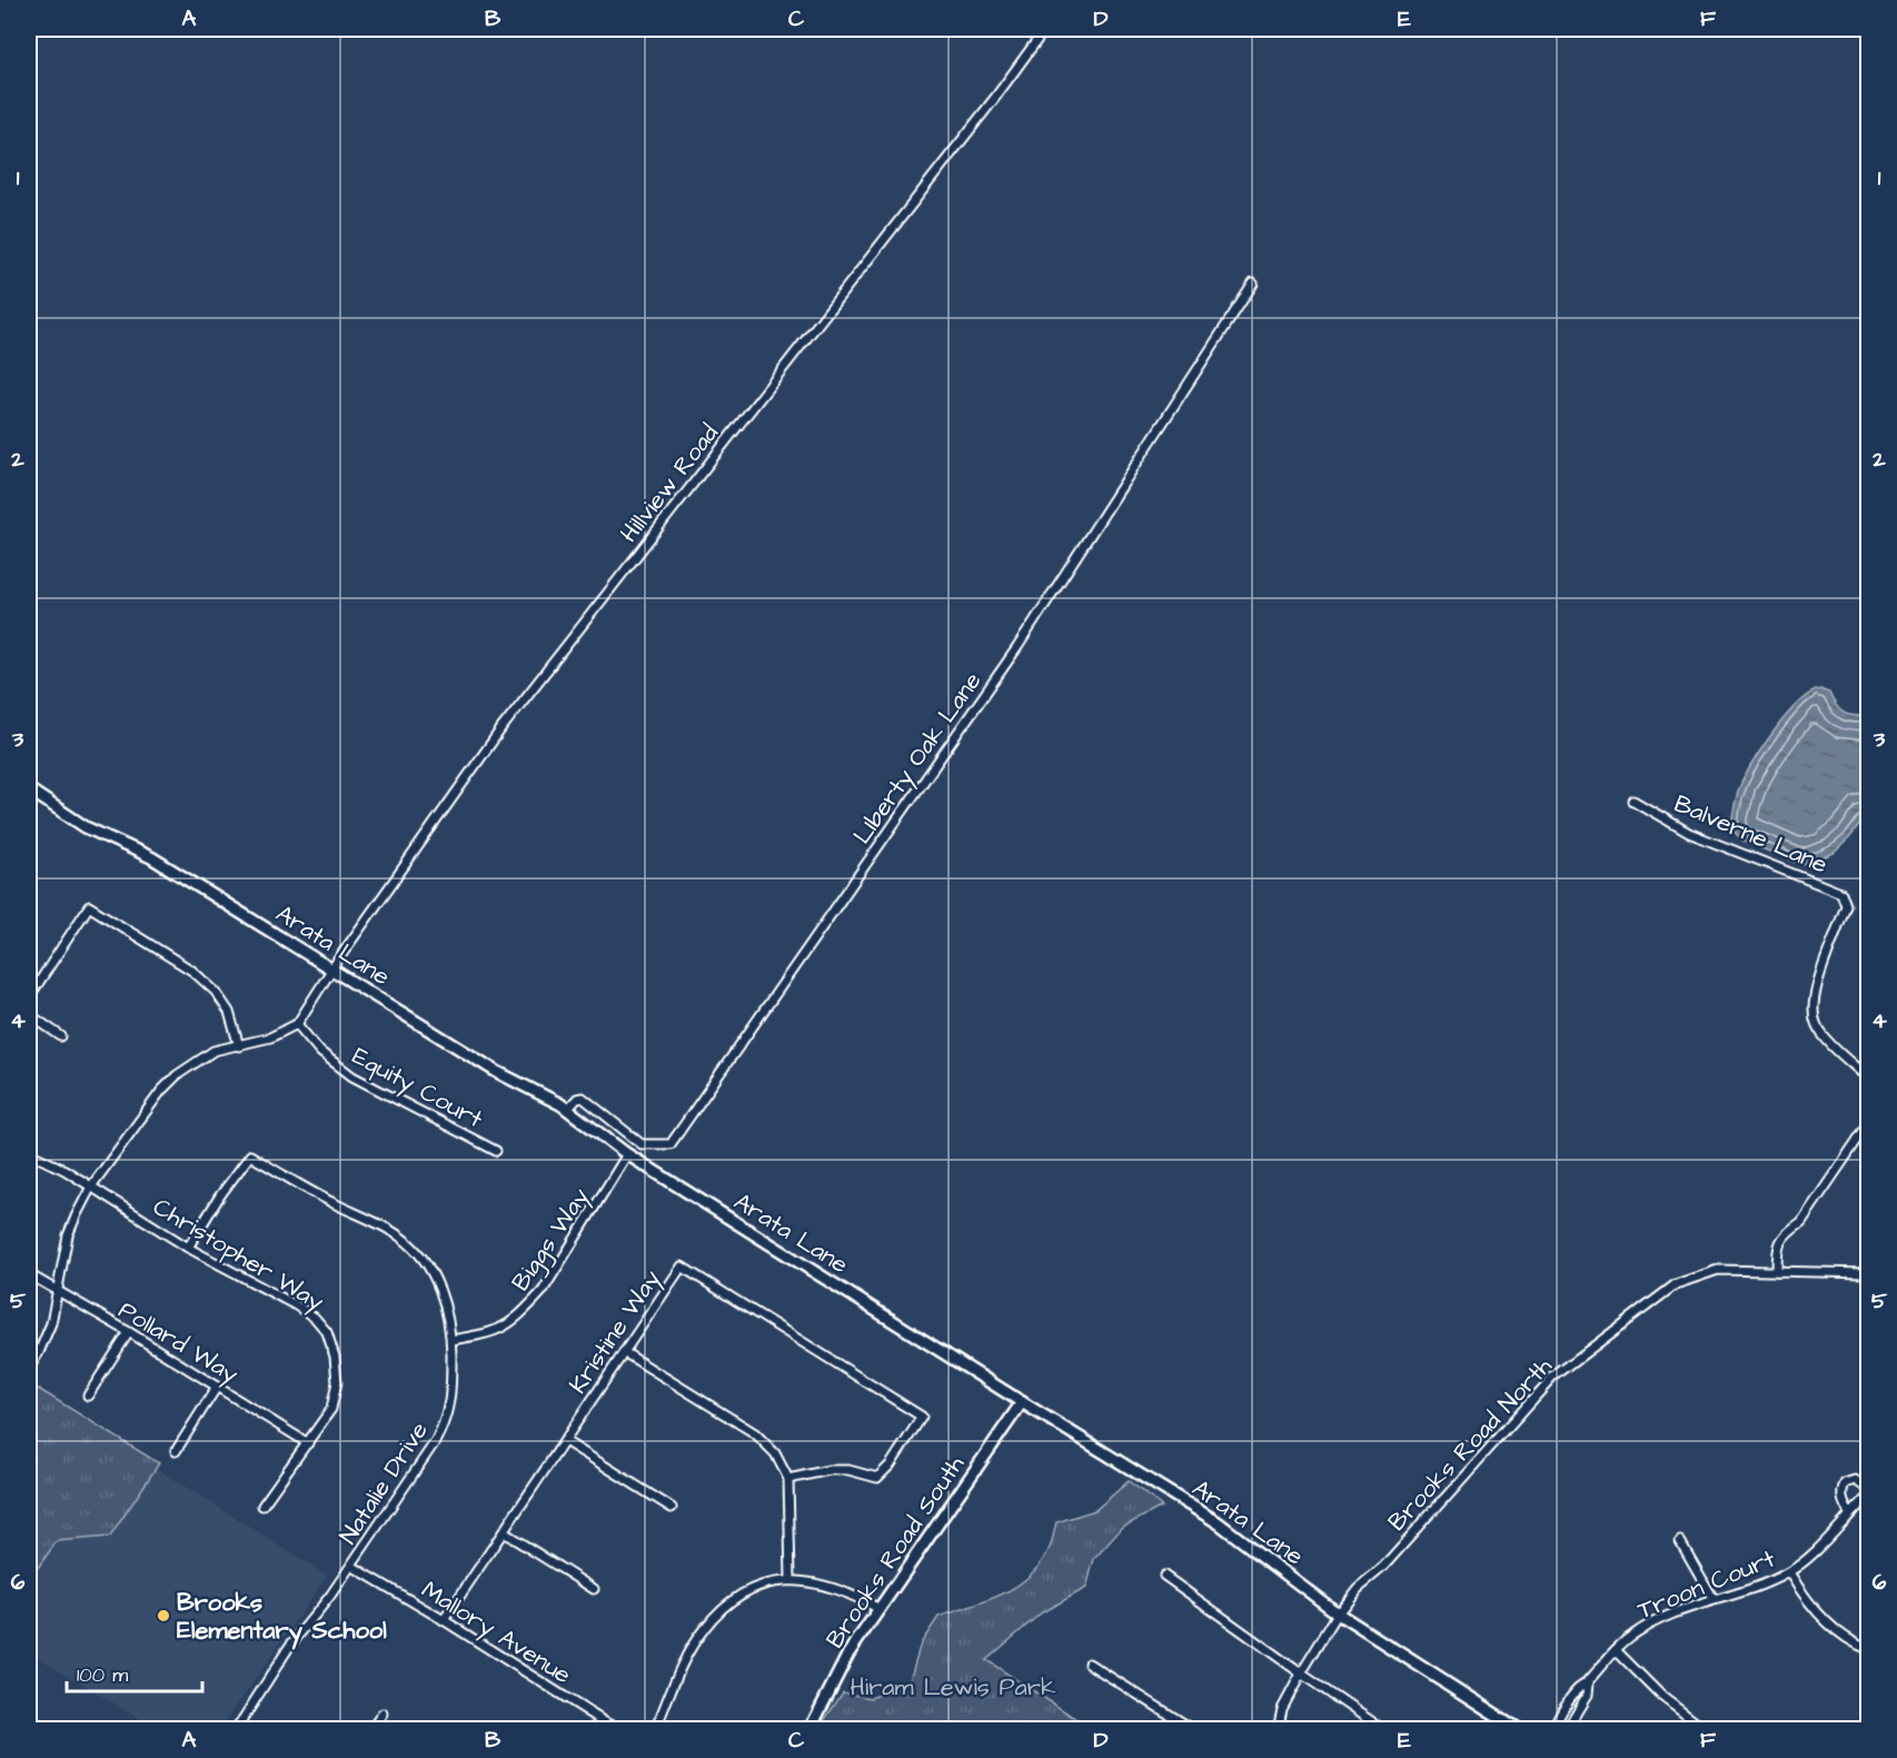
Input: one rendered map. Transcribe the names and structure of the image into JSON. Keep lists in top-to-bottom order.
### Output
{
  "streets": {
    "street": [
      "Hillview Road",
      "LIberty Oak Lane",
      "Balverne Lane",
      "Arata Lane",
      "Equity Court",
      "Biggs Way",
      "Christopher Way",
      "Kristine Way",
      "Pollard Way",
      "Brooks Road North",
      "Natalie Drive",
      "Brooks Road South",
      "Troon Court",
      "Mallory Avenue"
    ]
  },
  "crossings": [
    ["Hillview Road", "Arata Lane"],
    ["Hillview Road", "Equity Court"],
    ["LIberty Oak Lane", "Arata Lane"],
    ["Arata Lane", "Biggs Way"],
    ["Arata Lane", "Brooks Road North"],
    ["Arata Lane", "Brooks Road South"],
    ["Biggs Way", "Natalie Drive"],
    ["Christopher Way", "Pollard Way"],
    ["Christopher Way", "Natalie Drive"],
    ["Kristine Way", "Mallory Avenue"],
    ["Natalie Drive", "Mallory Avenue"]
  ],
  "parks": ["Hiram Lewis Park"],
  "places": ["Brooks Elementary School"],
  "scale_bar": "100 m",
  "grid": {
    "columns": [
      "A",
      "B",
      "C",
      "D",
      "E",
      "F"
    ],
    "rows": [
      "1",
      "2",
      "3",
      "4",
      "5",
      "6"
    ]
  }
}
